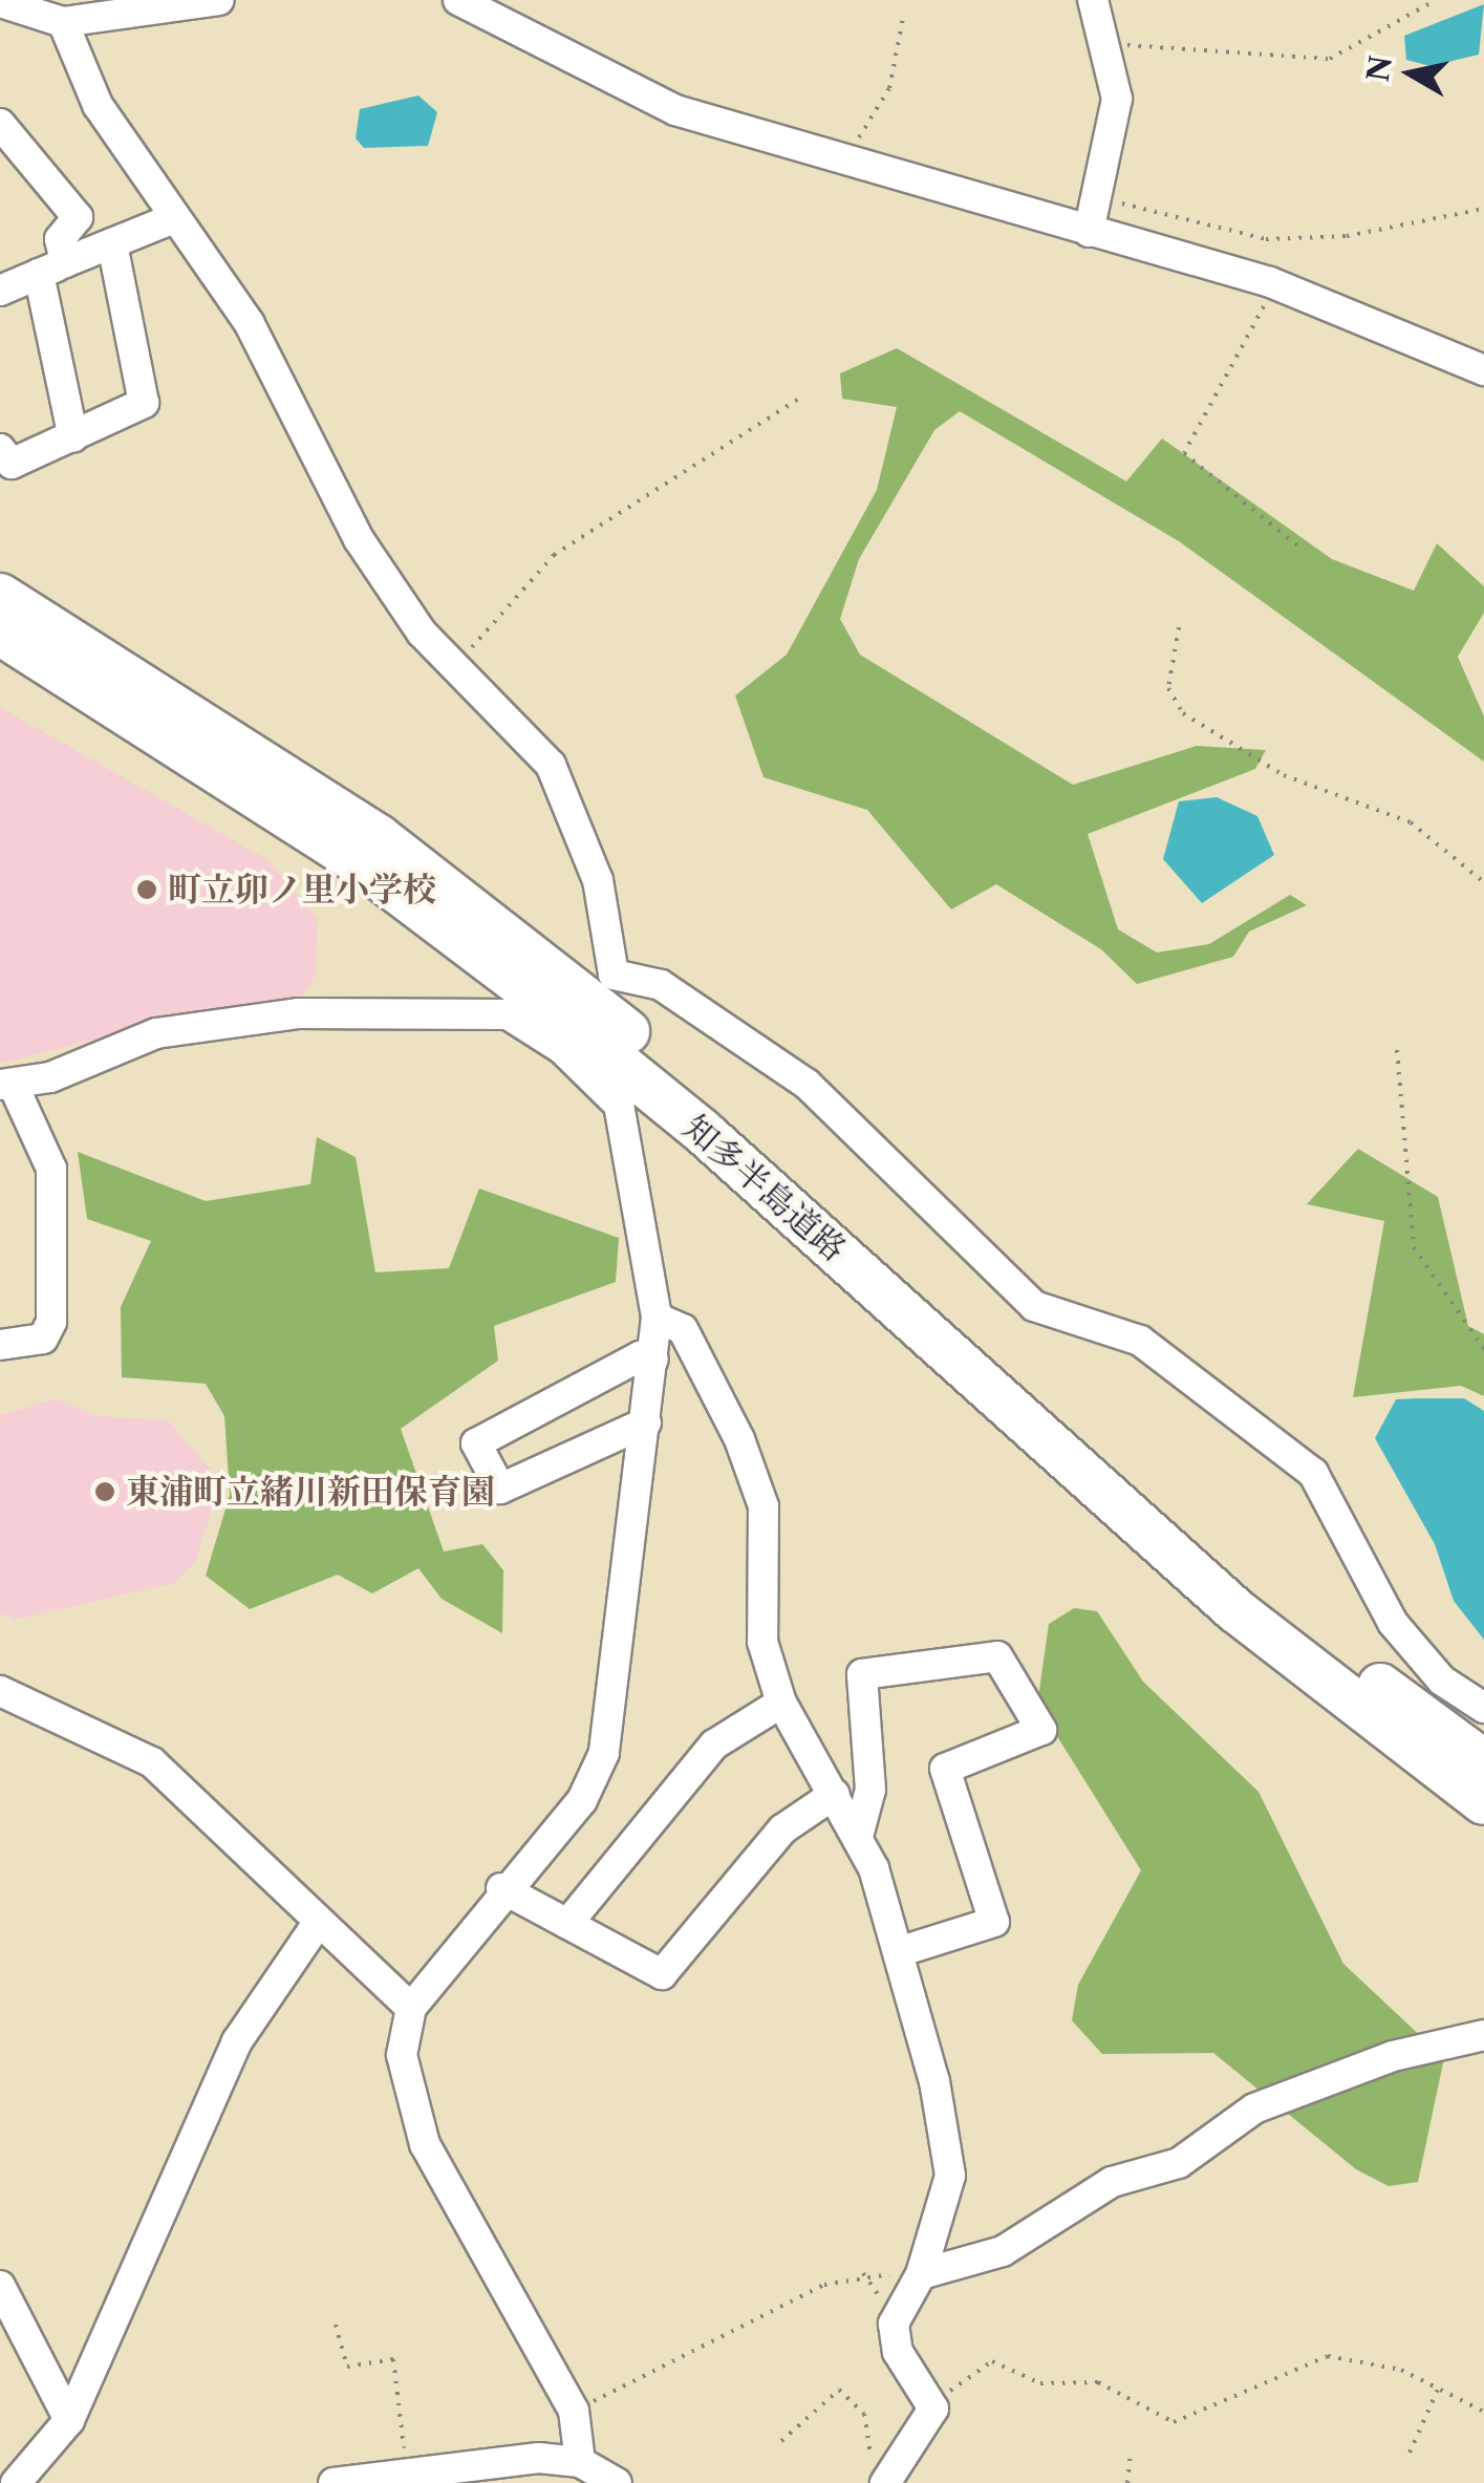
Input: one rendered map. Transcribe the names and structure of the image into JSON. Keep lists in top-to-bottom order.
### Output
{
  "streets": {
    "highway": ["知多半島道路"]
  },
  "places": ["町立卯ノ里小学校", "東浦町立緒川新田保育園"],
  "north": "left"
}
